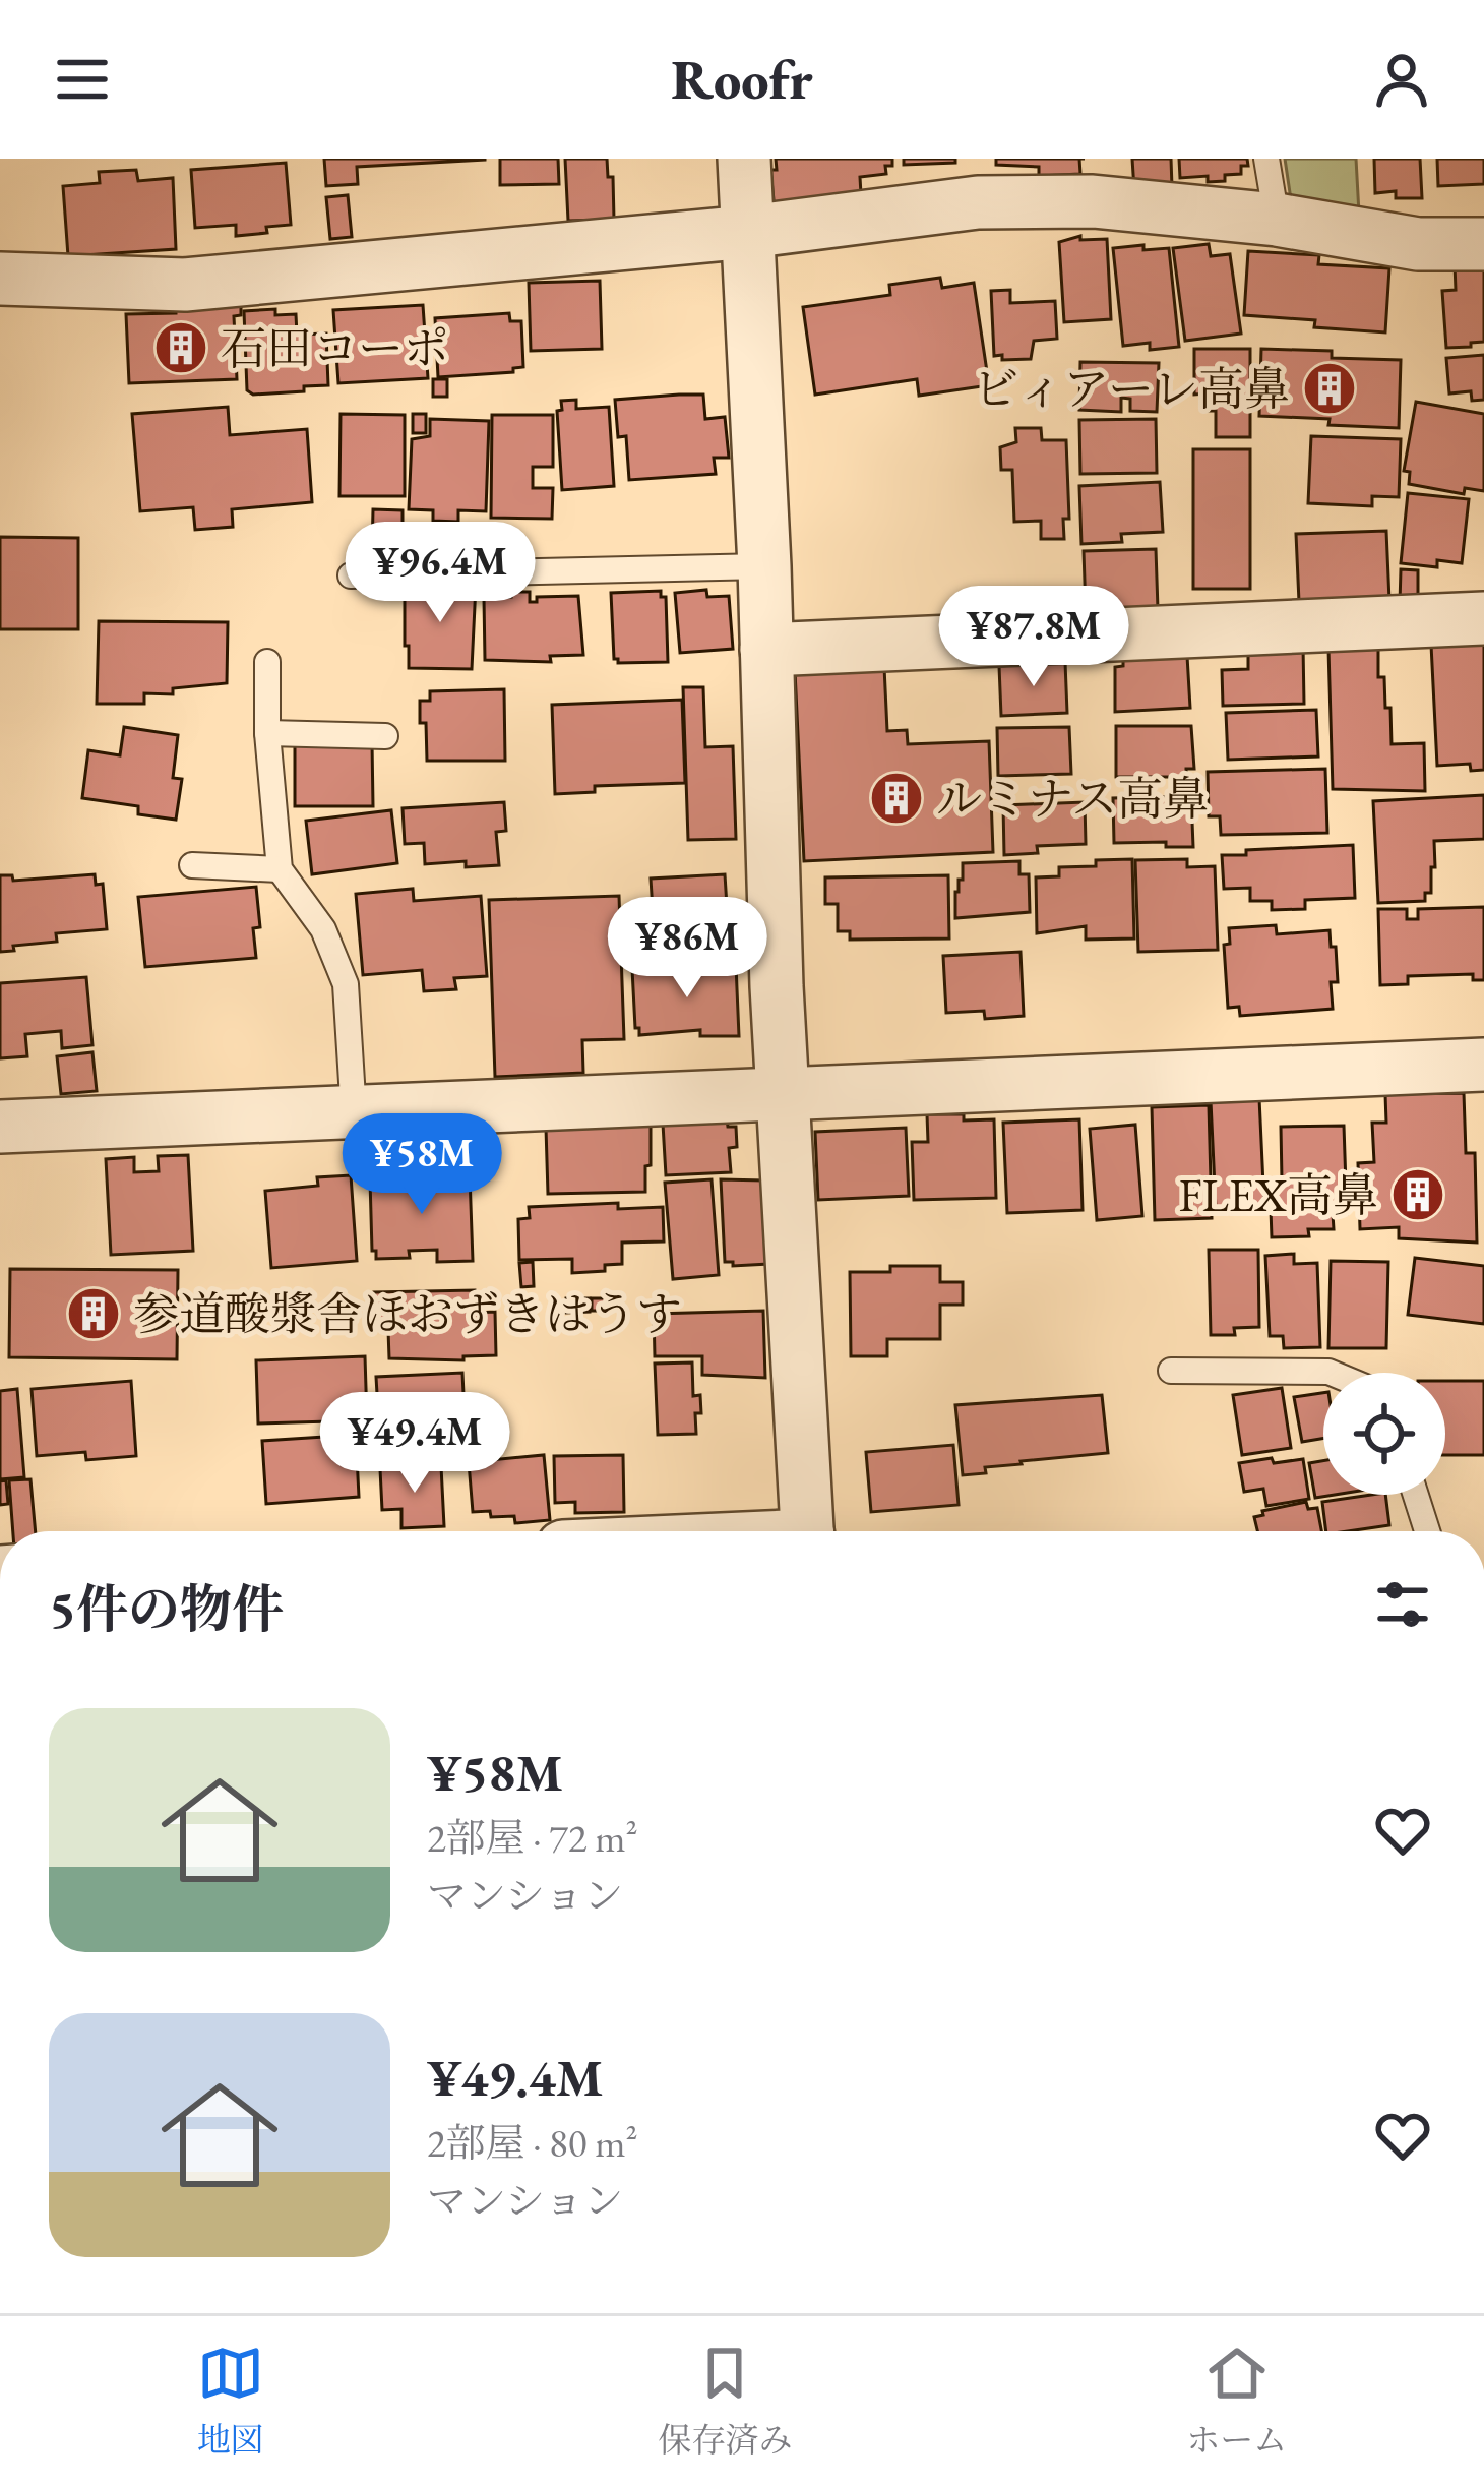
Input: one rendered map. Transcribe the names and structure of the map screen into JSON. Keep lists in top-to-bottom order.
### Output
{
  "places": {
    "building": [
      "石田コーポ",
      "ビィアーレ高鼻",
      "ルミナス高鼻",
      "FLEX高鼻",
      "参道酸漿舎ほおずきはうす"
    ]
  },
  "page": {
    "header": "Roofr",
    "price": [
      "¥96.4M",
      "¥87.8M",
      "¥86M",
      "¥58M",
      "¥49.4M"
    ],
    "heading": "5件の物件",
    "list": [
      {
        "name": "¥58M",
        "note": "2部屋 · 72 m² · マンション"
      },
      {
        "name": "¥49.4M",
        "note": "2部屋 · 80 m² · マンション"
      }
    ],
    "tabs": ["地図", "保存済み", "ホーム"]
  }
}
